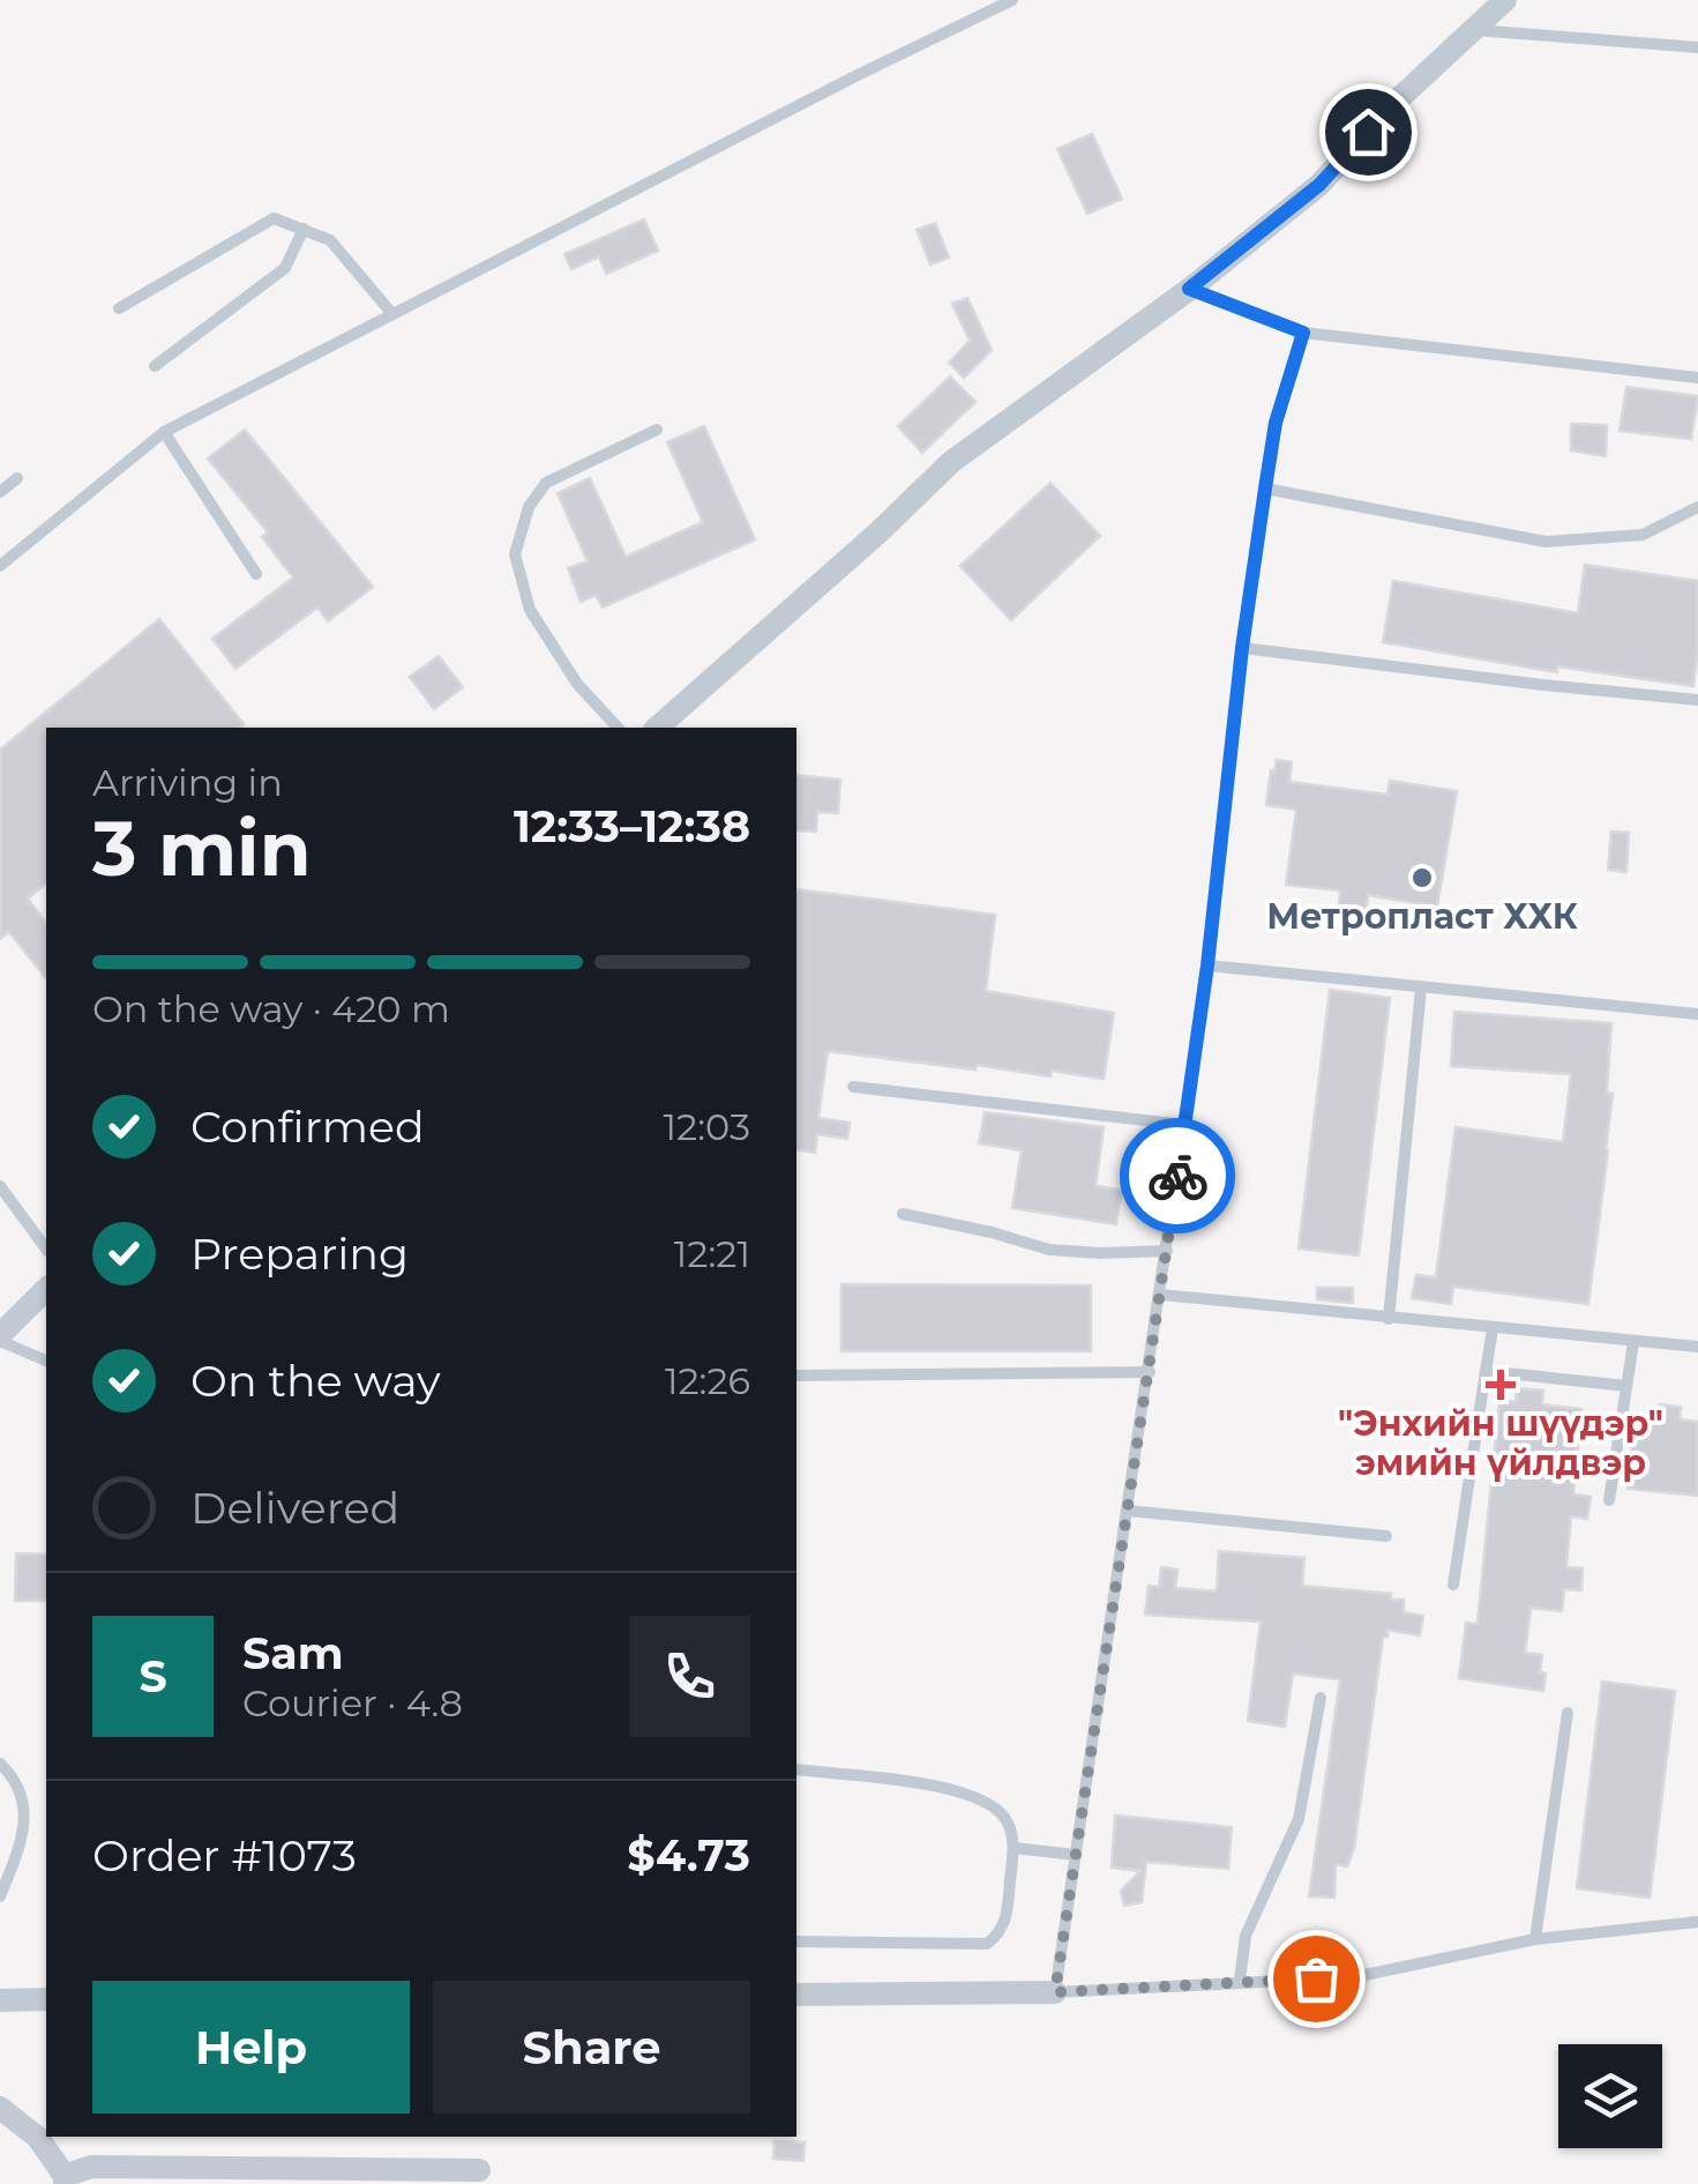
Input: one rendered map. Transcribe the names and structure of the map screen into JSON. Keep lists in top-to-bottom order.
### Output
{
  "places": {
    "other": ["Метропласт ХХК"],
    "health": ["\"Энхийн шүүдэр\" эмийн үйлдвэр"]
  },
  "page": {
    "heading": ["3 min", "Arriving in", "12:33–12:38"],
    "panel": [
      "Sam",
      "Courier · 4.8",
      "Order #1073",
      "$4.73"
    ],
    "bar": "On the way · 420 m",
    "list": [
      ["Confirmed", "12:03"],
      ["Preparing", "12:21"],
      ["On the way", "12:26"],
      "Delivered"
    ],
    "round": "S",
    "buttons": ["Help", "Share"]
  }
}
